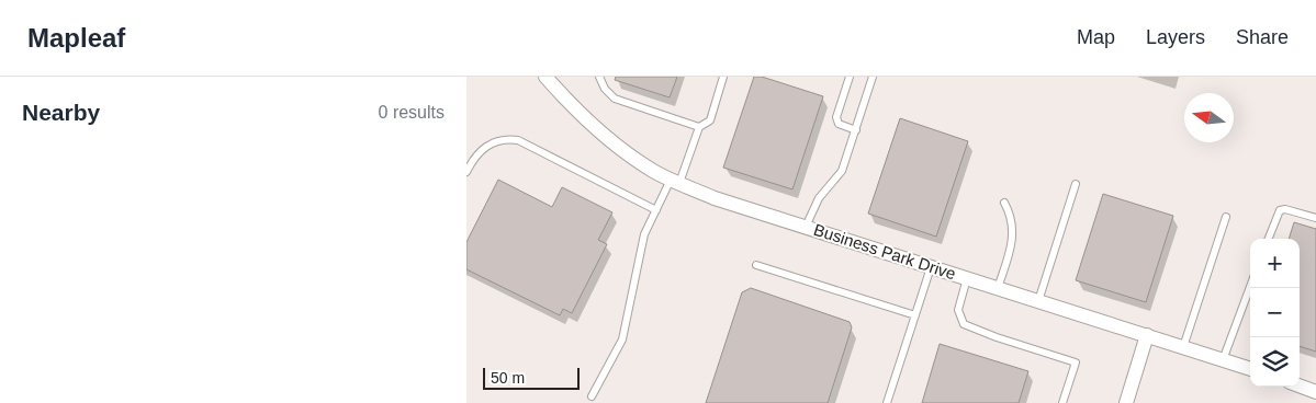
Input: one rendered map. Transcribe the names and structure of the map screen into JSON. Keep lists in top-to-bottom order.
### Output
{
  "streets": {
    "street": ["Business Park Drive"]
  },
  "scale_bar": "50 m",
  "north": "left",
  "page": {
    "header": "Mapleaf",
    "nav": ["Map", "Layers", "Share"],
    "heading": ["Nearby", "0 results"],
    "map_buttons": ["+", "−"],
    "scale": "50 m"
  }
}
